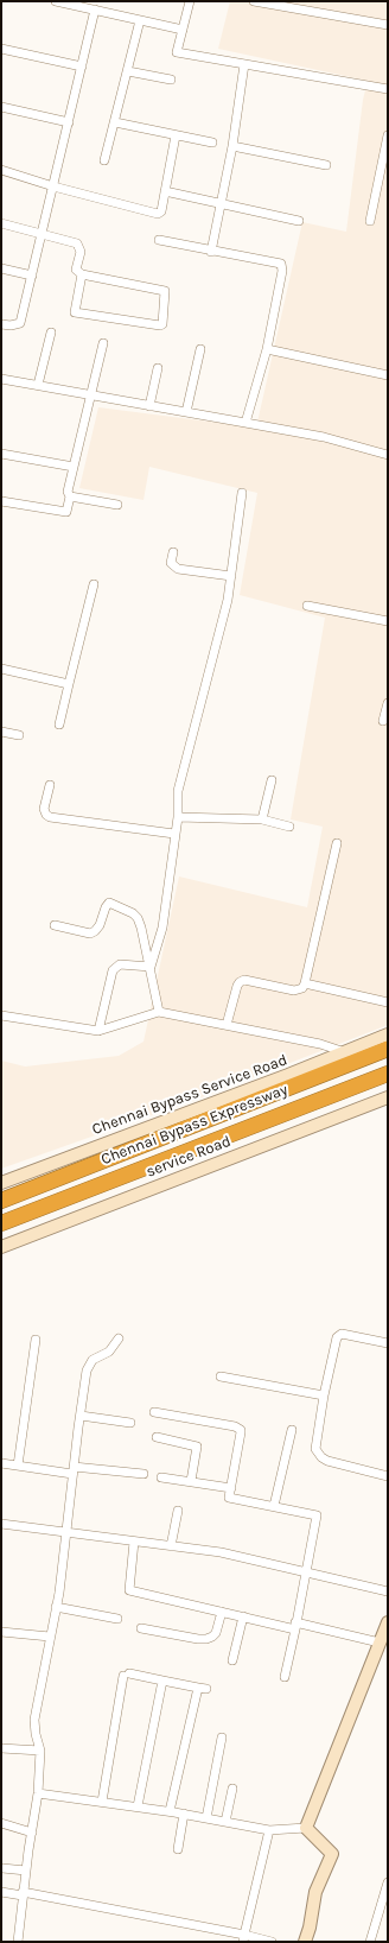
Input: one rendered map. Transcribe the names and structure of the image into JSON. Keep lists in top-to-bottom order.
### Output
{
  "streets": {
    "highway": ["Chennai Bypass Expressway"],
    "street": ["Chennai Bypass Service Road", "service Road"]
  }
}
